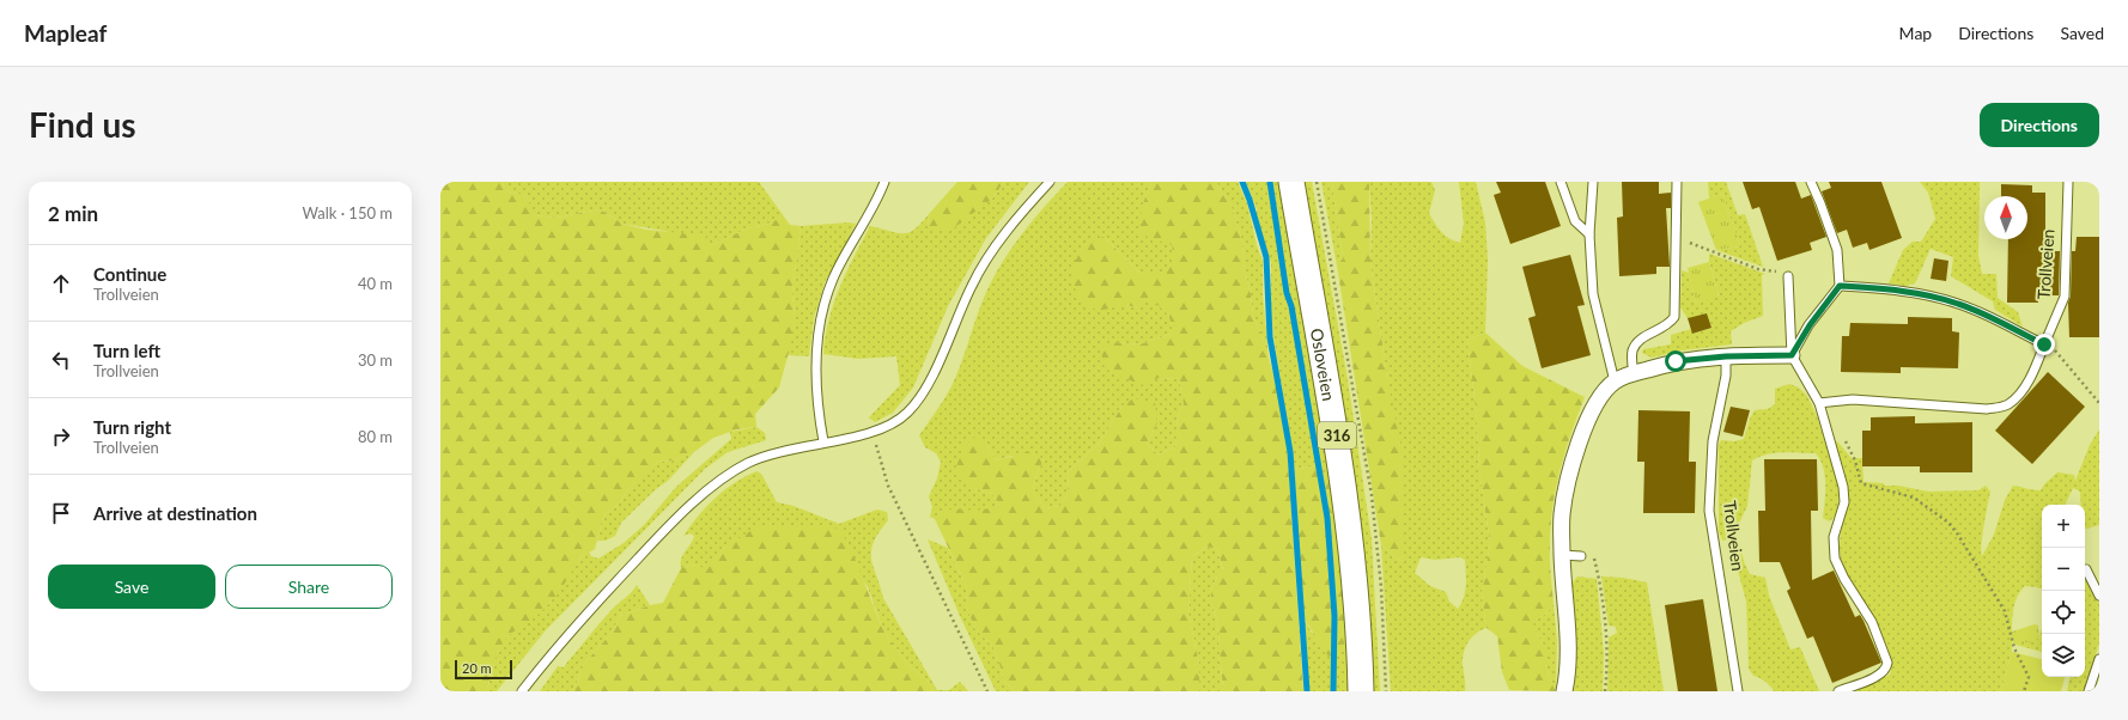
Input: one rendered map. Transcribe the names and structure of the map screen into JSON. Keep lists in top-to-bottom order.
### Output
{
  "streets": {
    "main road": ["Osloveien", "316"],
    "lane": ["Trollveien"]
  },
  "scale_bar": "20 m",
  "north": "top",
  "page": {
    "header": "Mapleaf",
    "nav": ["Map", "Directions", "Saved"],
    "buttons": [
      "Directions",
      ["Save", "Share"]
    ],
    "title": "Find us",
    "heading": ["2 min", "Walk · 150 m"],
    "list": [
      ["Continue", "Trollveien", "40 m"],
      ["Turn left", "Trollveien", "30 m"],
      ["Turn right", "Trollveien", "80 m"],
      "Arrive at destination"
    ],
    "map_buttons": ["+", "−"],
    "scale": "20 m"
  }
}
